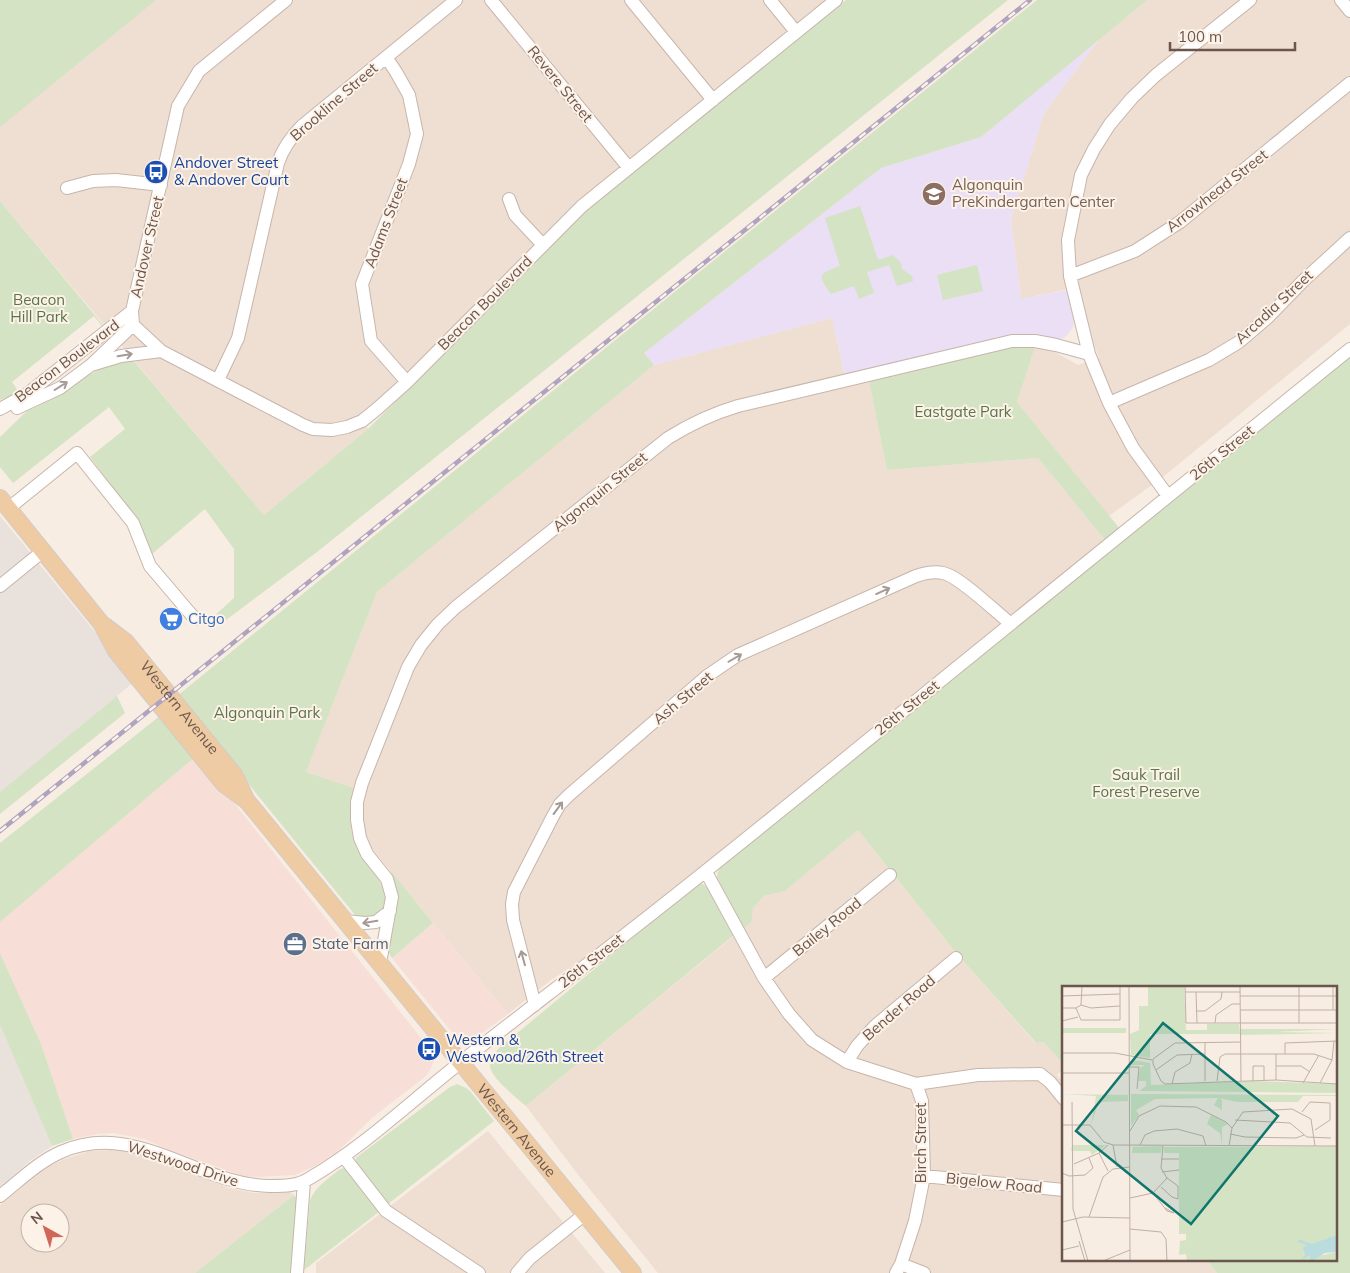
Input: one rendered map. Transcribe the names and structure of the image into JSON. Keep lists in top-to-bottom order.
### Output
{
  "streets": {
    "main road": ["Western Avenue"],
    "street": [
      "Revere Street",
      "Brookline Street",
      "Arrowhead Street",
      "Adams Street",
      "Andover Street",
      "Beacon Boulevard",
      "Arcadia Street",
      "26th Street",
      "Algonquin Street",
      "Ash Street",
      "Bailey Road",
      "Bender Road",
      "Birch Street",
      "Westwood Drive",
      "Bigelow Road"
    ]
  },
  "crossings": [
    ["Revere Street", "Beacon Boulevard"],
    ["Brookline Street", "Adams Street"],
    ["Brookline Street", "Beacon Boulevard"],
    ["Adams Street", "Beacon Boulevard"],
    ["Andover Street", "Beacon Boulevard"],
    ["26th Street", "Ash Street"],
    ["26th Street", "Western Avenue"],
    ["26th Street", "Birch Street"],
    ["26th Street", "Westwood Drive"],
    ["Algonquin Street", "Western Avenue"],
    ["Western Avenue", "Westwood Drive"],
    ["Bailey Road", "Birch Street"],
    ["Bender Road", "Birch Street"],
    ["Birch Street", "Bigelow Road"]
  ],
  "one_way": ["Ash Street"],
  "parks": [
    "Beacon Hill Park",
    "Eastgate Park",
    "Algonquin Park",
    "Sauk Trail Forest Preserve"
  ],
  "places": {
    "bus stop": ["Andover Street & Andover Court", "Western & Westwood/26th Street"],
    "school or university": ["Algonquin PreKindergarten Center"],
    "supermarket": ["Citgo"],
    "office": ["State Farm"]
  },
  "scale_bar": "100 m",
  "north": "top left"
}
